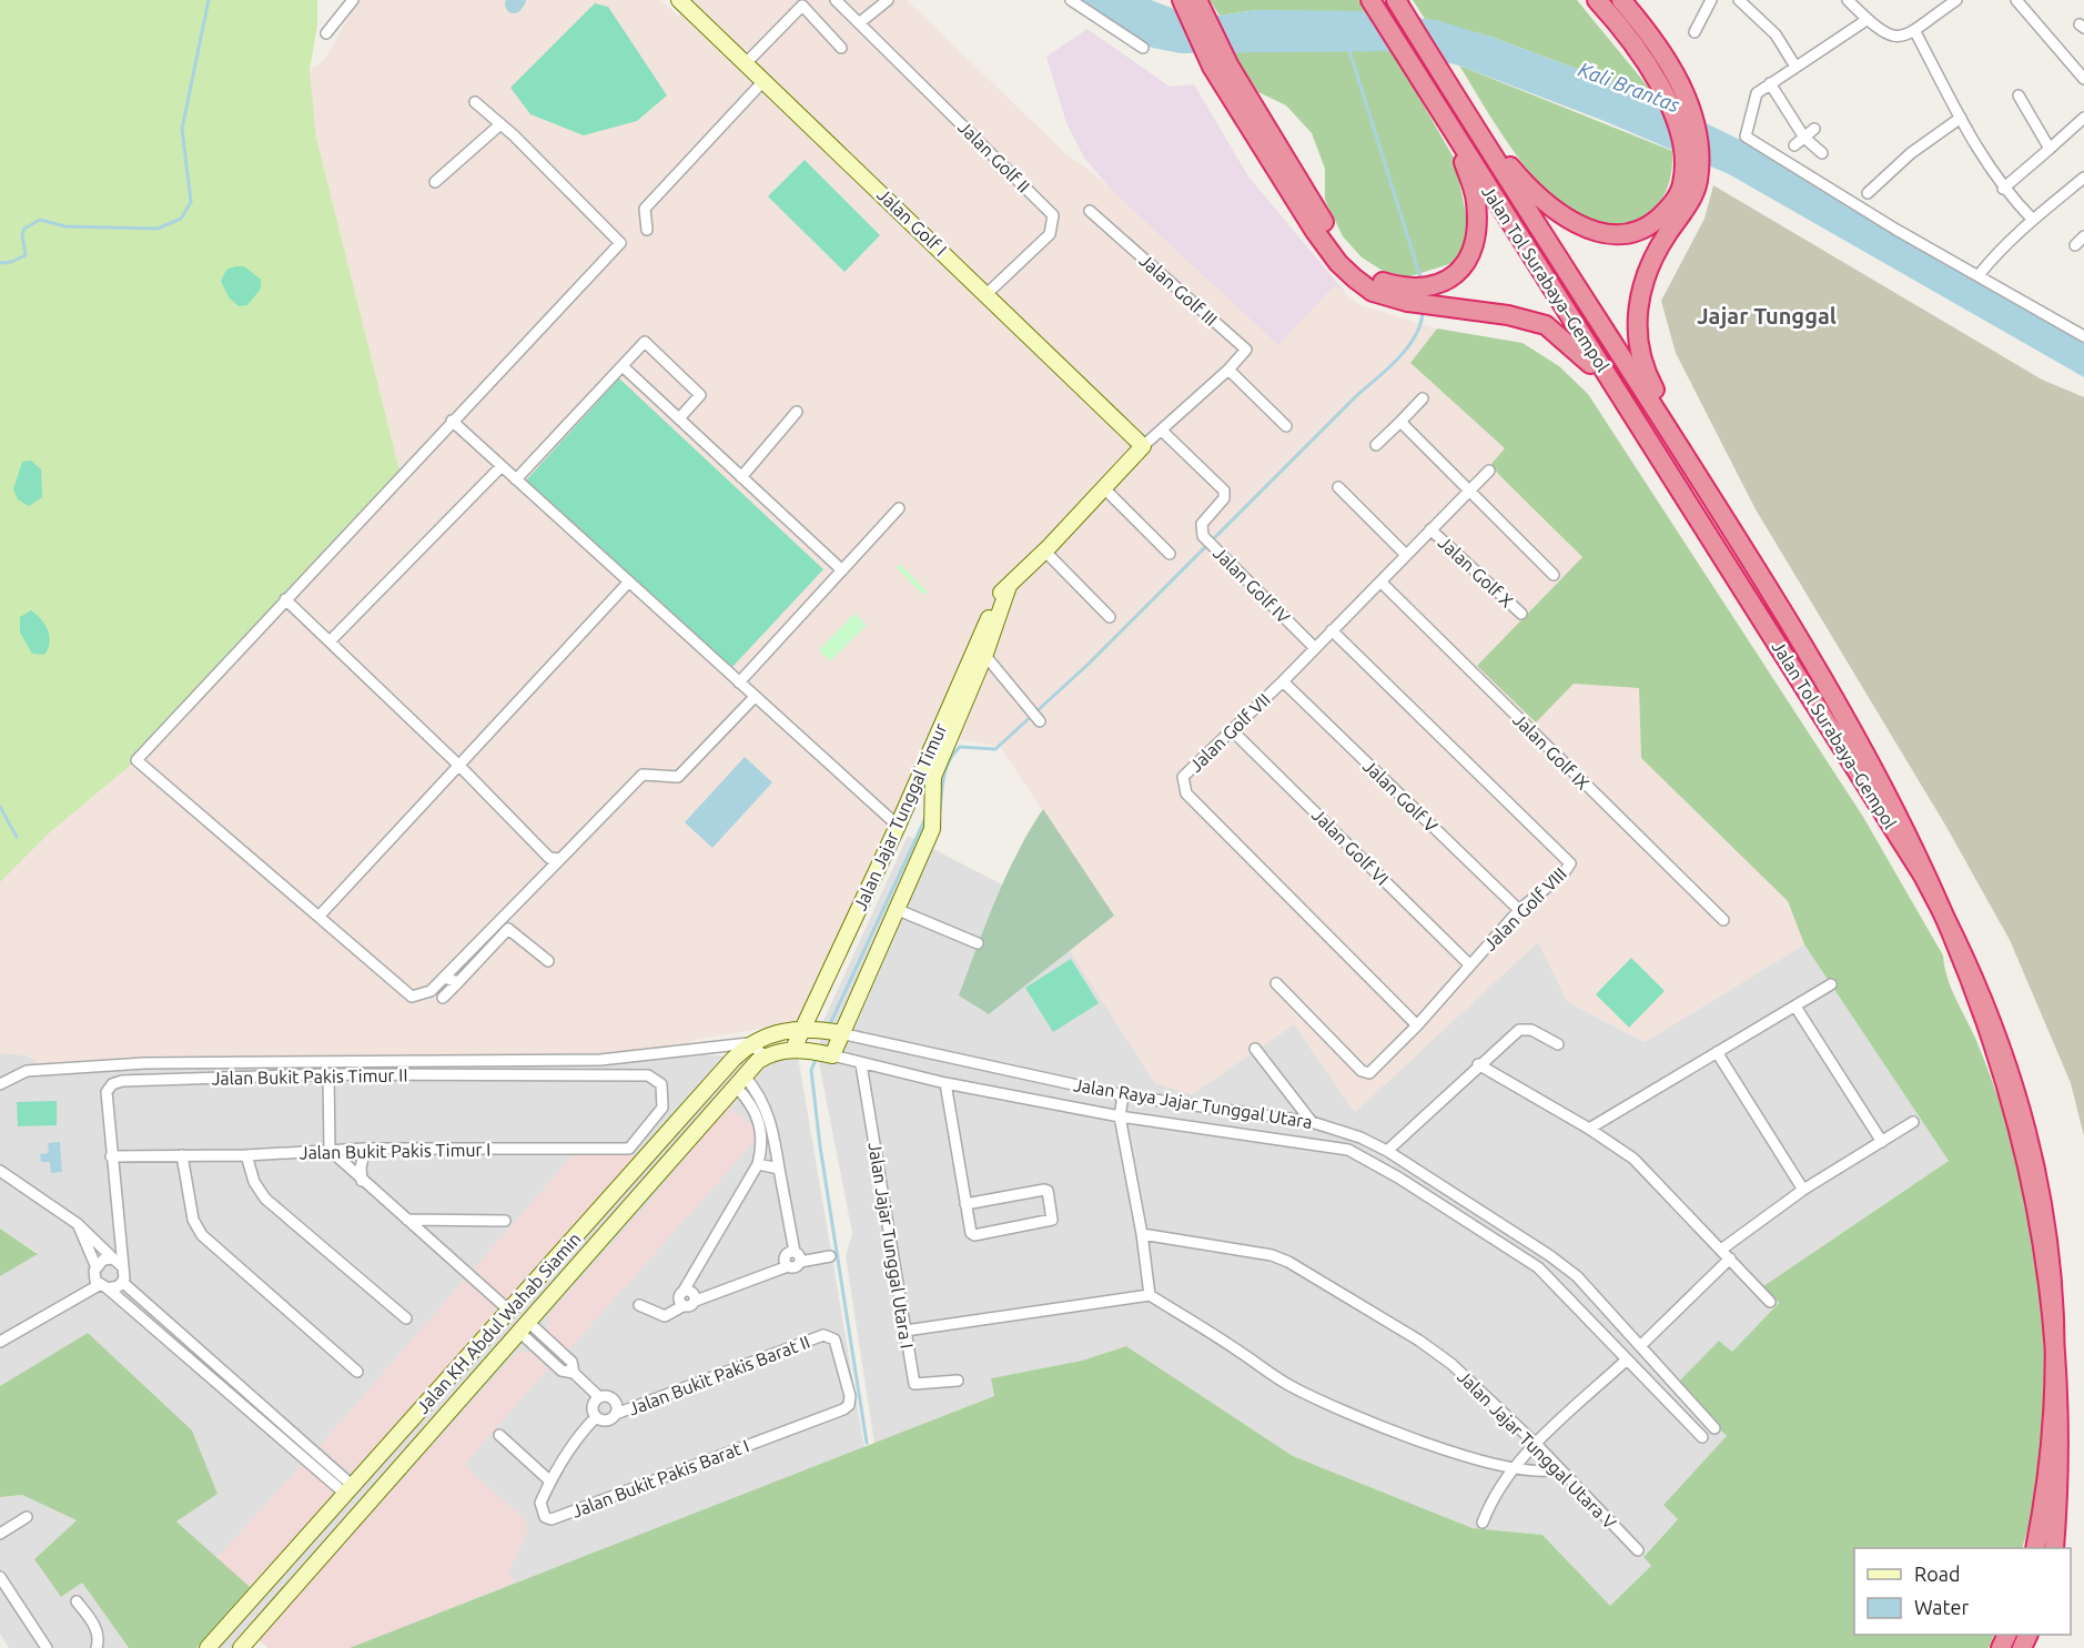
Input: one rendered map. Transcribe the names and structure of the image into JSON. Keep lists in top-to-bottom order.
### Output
{
  "streets": {
    "highway": ["Jalan Tol Surabaya–Gempol"],
    "main road": [
      "Jalan Golf I",
      "Jalan Jajar Tunggal Timur",
      "Jalan Raya Jajar Tunggal Utara",
      "Jalan KH Abdul Wahab Siamin"
    ],
    "street": [
      "Jalan Golf II",
      "Jalan Golf III",
      "Jalan Golf X",
      "Jalan Golf IV",
      "Jalan Golf VII",
      "Jalan Golf IX",
      "Jalan Golf V",
      "Jalan Golf VI",
      "Jalan Golf VIII",
      "Jalan Bukit Pakis Timur II",
      "Jalan Bukit Pakis Timur I",
      "Jalan Jajar Tunggal Utara I",
      "Jalan Bukit Pakis Barat II",
      "Jalan Jajar Tunggal Utara V",
      "Jalan Bukit Pakis Barat I"
    ]
  },
  "crossings": [
    ["Jalan Golf II", "Jalan Golf I"],
    ["Jalan Golf I", "Jalan Golf III"],
    ["Jalan Golf I", "Jalan Jajar Tunggal Timur"],
    ["Jalan Golf III", "Jalan Golf IV"],
    ["Jalan Golf III", "Jalan Jajar Tunggal Timur"],
    ["Jalan Golf X", "Jalan Golf VII"],
    ["Jalan Golf IV", "Jalan Golf VII"],
    ["Jalan Golf VII", "Jalan Golf IX"],
    ["Jalan Golf VII", "Jalan Golf V"],
    ["Jalan Golf VII", "Jalan Golf VI"],
    ["Jalan Golf VII", "Jalan Golf VIII"],
    ["Jalan Golf V", "Jalan Golf VIII"],
    ["Jalan Jajar Tunggal Timur", "Jalan Raya Jajar Tunggal Utara"],
    ["Jalan Golf VI", "Jalan Golf VIII"],
    ["Jalan Bukit Pakis Timur II", "Jalan Bukit Pakis Timur I"],
    ["Jalan Raya Jajar Tunggal Utara", "Jalan Jajar Tunggal Utara I"],
    ["Jalan Bukit Pakis Barat II", "Jalan Bukit Pakis Barat I"]
  ],
  "districts": ["Jajar Tunggal"],
  "water": ["Kali Brantas"],
  "legend": ["Road", "Water"]
}
